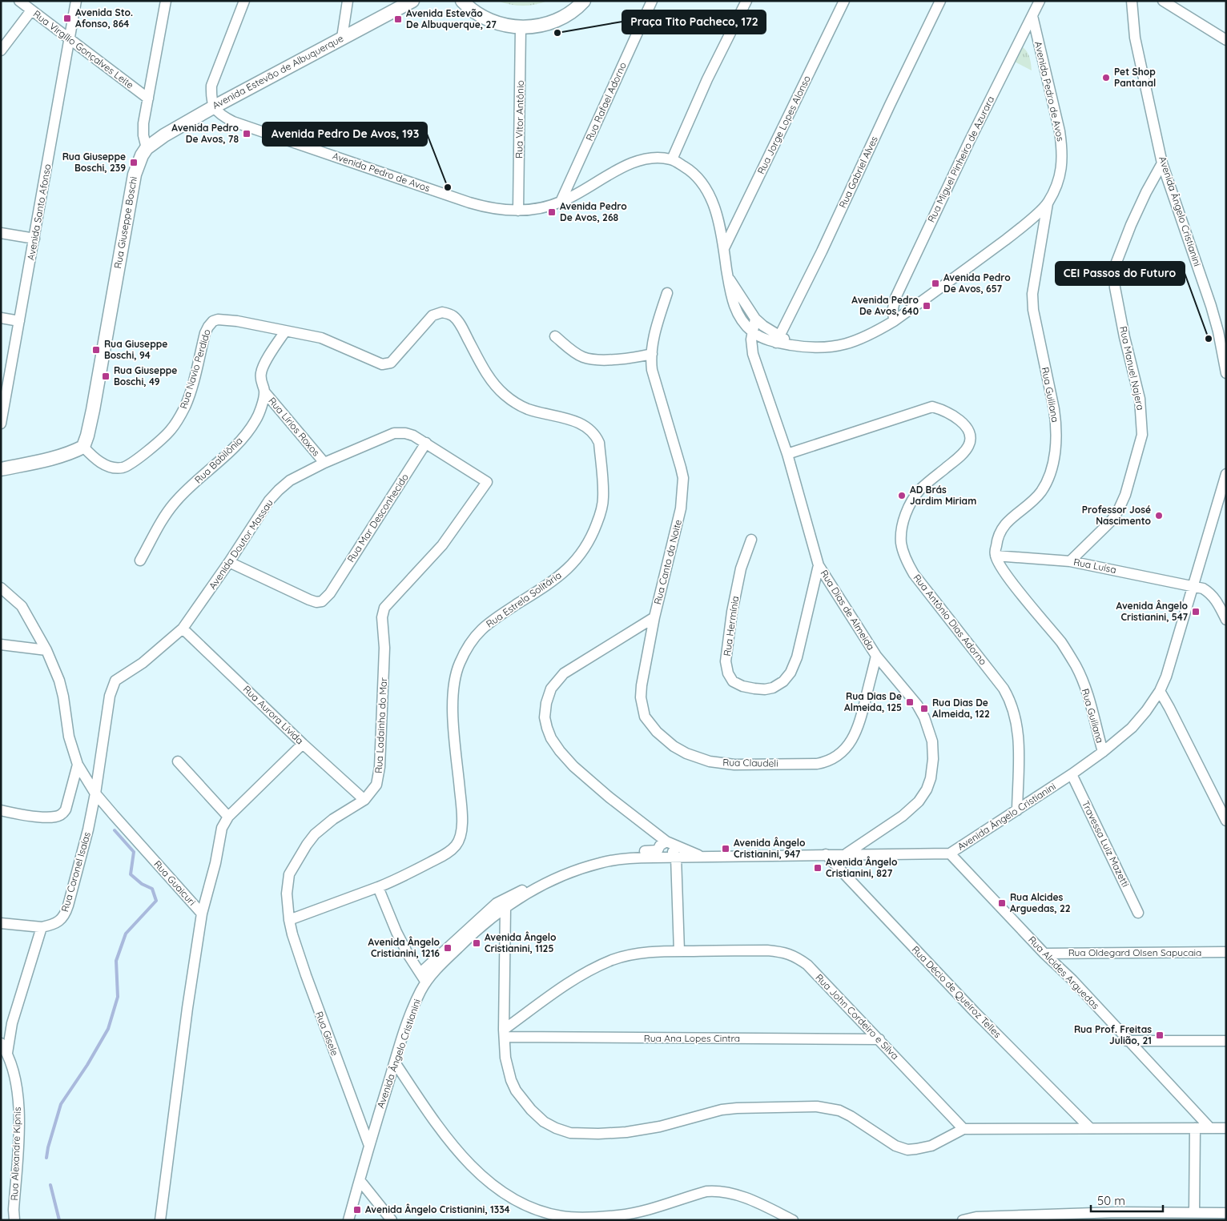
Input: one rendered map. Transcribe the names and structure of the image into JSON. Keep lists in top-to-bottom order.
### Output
{
  "streets": {
    "main road": ["Avenida Estevão de Albuquerque", "Rua Giuseppe Boschi"],
    "street": [
      "Rua Virgílio Gonçalves Leite",
      "Avenida Pedro de Avos",
      "Rua Rafael Adorno",
      "Rua Vitor Antônio",
      "Rua Jorge Lopes Alonso",
      "Rua Miguel Pinheiro de Azurara",
      "Rua Gabriel Alves",
      "Avenida Ângelo Cristianini",
      "Avenida Santo Afonso",
      "Rua Manuel Najera",
      "Rua Navio Perdido",
      "Rua Guiliana",
      "Rua Lírios Roxos",
      "Rua Babilônia",
      "Rua Mar Desconhecido",
      "Avenida Doutor Massau",
      "Rua Canto da Noite",
      "Rua Luísa",
      "Rua Estrela Solitária",
      "Rua Dias de Almeida",
      "Rua Antônio Dias Adorno",
      "Rua Hermínia",
      "Rua Aurora Lívida",
      "Rua Ladainha do Mar",
      "Rua Claudeli",
      "Travessa Luiz Mazetti",
      "Rua Coronel Isaías",
      "Rua Guaicuri",
      "Rua Oldegard Olsen Sapucaia",
      "Rua Alcides Arguedas",
      "Rua Décio de Queiroz Telles",
      "Rua John Cordeiro e Silva",
      "Rua Gisele",
      "Rua Ana Lopes Cintra",
      "Rua Alexandre Kipnis"
    ]
  },
  "crossings": [
    ["Rua Virgílio Gonçalves Leite", "Avenida Santo Afonso"],
    ["Avenida Estevão de Albuquerque", "Avenida Pedro de Avos"],
    ["Avenida Estevão de Albuquerque", "Rua Giuseppe Boschi"],
    ["Avenida Pedro de Avos", "Rua Rafael Adorno"],
    ["Avenida Pedro de Avos", "Rua Vitor Antônio"],
    ["Avenida Pedro de Avos", "Rua Jorge Lopes Alonso"],
    ["Avenida Pedro de Avos", "Rua Miguel Pinheiro de Azurara"],
    ["Avenida Pedro de Avos", "Rua Gabriel Alves"],
    ["Avenida Pedro de Avos", "Rua Guiliana"],
    ["Avenida Pedro de Avos", "Rua Dias de Almeida"],
    ["Avenida Ângelo Cristianini", "Rua Manuel Najera"],
    ["Avenida Ângelo Cristianini", "Rua Guiliana"],
    ["Avenida Ângelo Cristianini", "Rua Canto da Noite"],
    ["Avenida Ângelo Cristianini", "Rua Luísa"],
    ["Avenida Ângelo Cristianini", "Rua Dias de Almeida"],
    ["Avenida Ângelo Cristianini", "Rua Antônio Dias Adorno"],
    ["Avenida Ângelo Cristianini", "Travessa Luiz Mazetti"],
    ["Avenida Ângelo Cristianini", "Rua Alcides Arguedas"],
    ["Avenida Ângelo Cristianini", "Rua Décio de Queiroz Telles"],
    ["Avenida Ângelo Cristianini", "Rua Gisele"],
    ["Rua Giuseppe Boschi", "Rua Navio Perdido"],
    ["Rua Manuel Najera", "Rua Luísa"],
    ["Rua Navio Perdido", "Rua Babilônia"],
    ["Rua Navio Perdido", "Rua Estrela Solitária"],
    ["Rua Guiliana", "Rua Luísa"],
    ["Rua Lírios Roxos", "Rua Babilônia"],
    ["Rua Lírios Roxos", "Avenida Doutor Massau"],
    ["Rua Babilônia", "Rua Estrela Solitária"],
    ["Rua Mar Desconhecido", "Avenida Doutor Massau"],
    ["Avenida Doutor Massau", "Rua Aurora Lívida"],
    ["Avenida Doutor Massau", "Rua Ladainha do Mar"],
    ["Avenida Doutor Massau", "Rua Coronel Isaías"],
    ["Avenida Doutor Massau", "Rua Guaicuri"],
    ["Rua Canto da Noite", "Rua Claudeli"],
    ["Rua Dias de Almeida", "Rua Antônio Dias Adorno"],
    ["Rua Dias de Almeida", "Rua Hermínia"],
    ["Rua Dias de Almeida", "Rua Claudeli"],
    ["Rua Aurora Lívida", "Rua Ladainha do Mar"],
    ["Rua Ladainha do Mar", "Rua Gisele"],
    ["Rua Coronel Isaías", "Rua Guaicuri"],
    ["Rua Oldegard Olsen Sapucaia", "Rua Alcides Arguedas"],
    ["Rua John Cordeiro e Silva", "Rua Ana Lopes Cintra"]
  ],
  "places": {
    "transit": [
      "Avenida Sto. Afonso, 864",
      "Avenida Estevão De Albuquerque, 27",
      "Avenida Pedro De Avos, 78",
      "Rua Giuseppe Boschi, 239",
      "Avenida Pedro De Avos, 268",
      "Avenida Pedro De Avos, 657",
      "Avenida Pedro De Avos, 640",
      "Rua Giuseppe Boschi, 94",
      "Rua Giuseppe Boschi, 49",
      "Avenida Ângelo Cristianini, 547",
      "Rua Dias De Almeida, 125",
      "Rua Dias De Almeida, 122",
      "Avenida Ângelo Cristianini, 947",
      "Avenida Ângelo Cristianini, 827",
      "Rua Alcides Arguedas, 22",
      "Avenida Ângelo Cristianini, 1125",
      "Avenida Ângelo Cristianini, 1216",
      "Rua Prof. Freitas Julião, 21",
      "Avenida Ângelo Cristianini, 1334"
    ],
    "other": [
      "Praça Tito Pacheco, 172",
      "Pet Shop Pantanal",
      "Avenida Pedro De Avos, 193",
      "CEI Passos do Futuro",
      "AD Brás Jardim Miriam",
      "Professor José Nascimento"
    ]
  },
  "scale_bar": "50 m"
}
